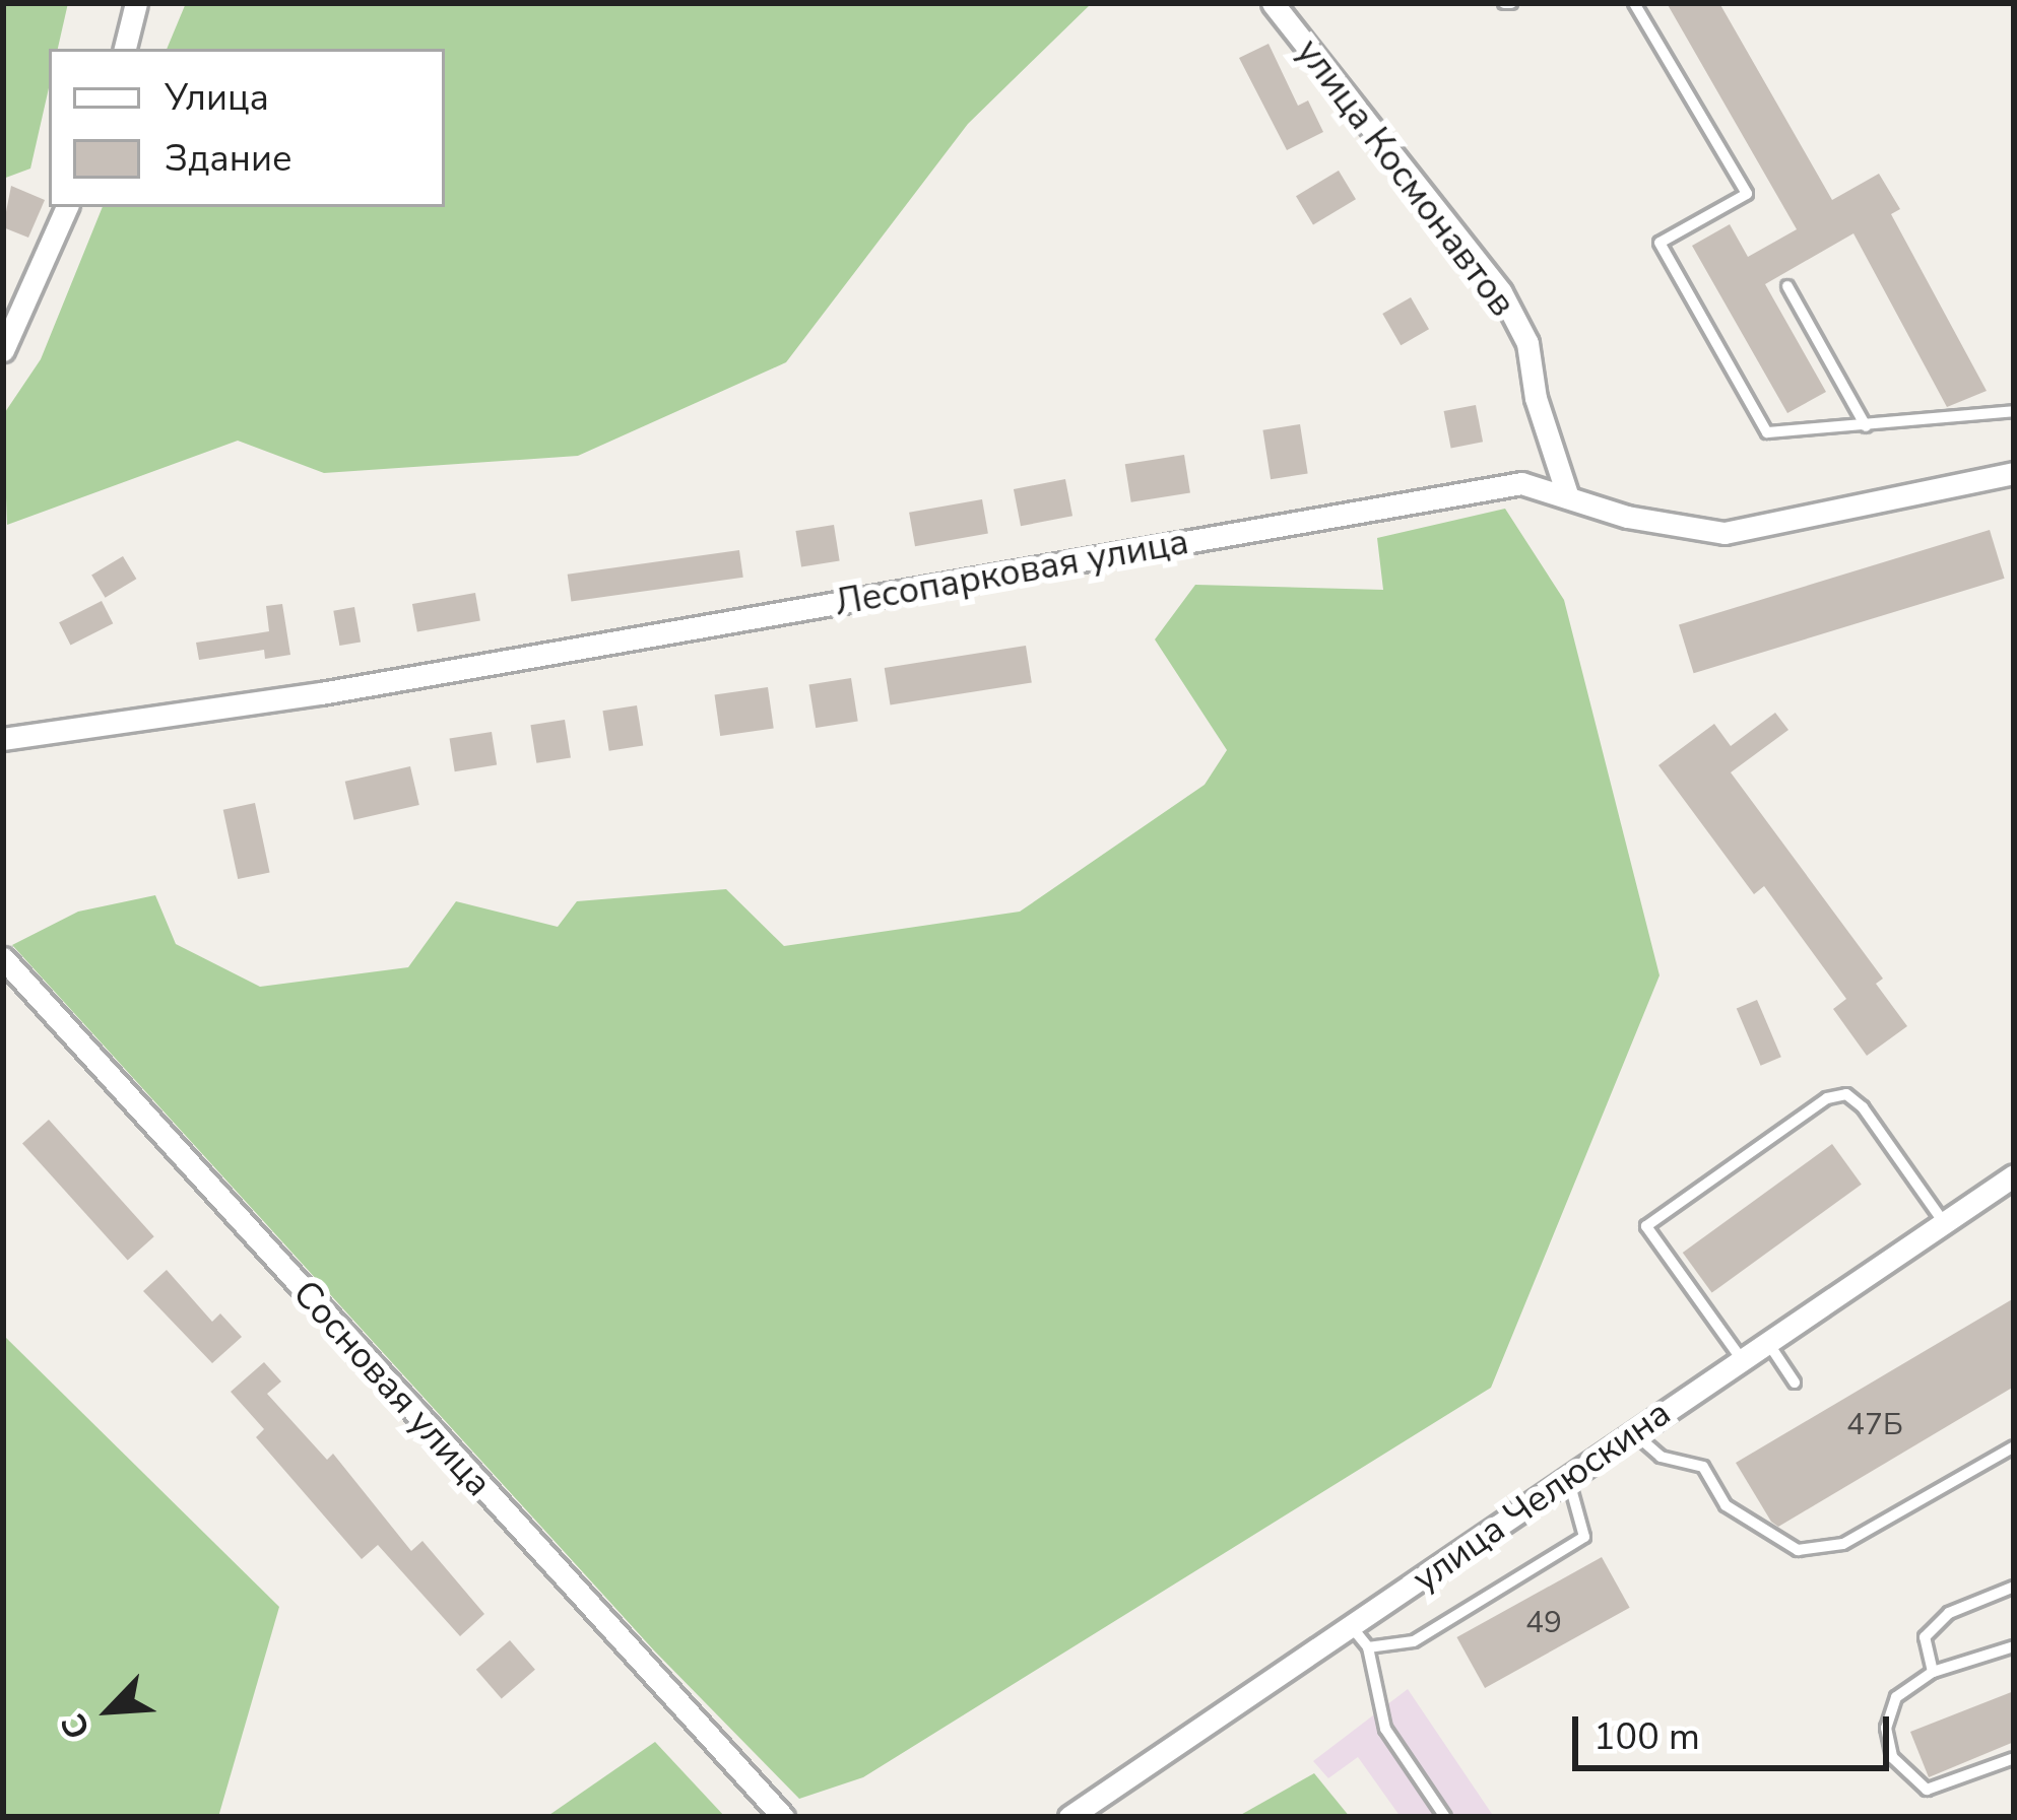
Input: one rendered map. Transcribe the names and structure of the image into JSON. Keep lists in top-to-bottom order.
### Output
{
  "streets": {
    "street": [
      "улица Космонавтов",
      "Лесопарковая улица",
      "Сосновая улица",
      "улица Челюскина"
    ]
  },
  "crossings": [
    ["улица Космонавтов", "Лесопарковая улица"]
  ],
  "house_numbers": ["47Б", "49"],
  "legend": ["Улица", "Здание"],
  "scale_bar": "100 m",
  "north": "bottom left"
}
